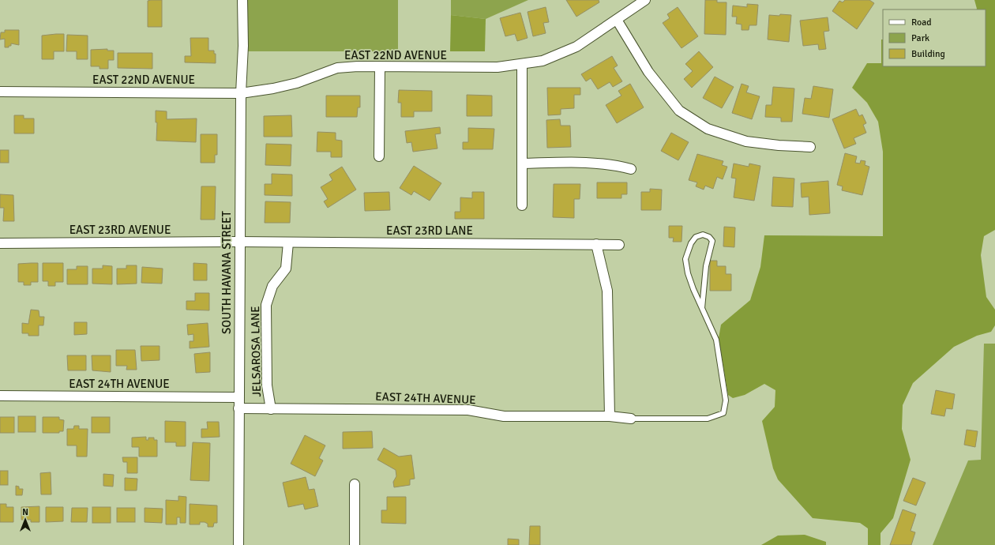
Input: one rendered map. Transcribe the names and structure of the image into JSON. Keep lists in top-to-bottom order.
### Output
{
  "streets": {
    "street": [
      "EAST 22ND AVENUE",
      "EAST 23RD AVENUE",
      "EAST 23RD LANE",
      "SOUTH HAVANA STREET",
      "JELSAROSA LANE",
      "EAST 24TH AVENUE"
    ]
  },
  "crossings": [
    ["EAST 22ND AVENUE", "SOUTH HAVANA STREET"],
    ["EAST 23RD AVENUE", "EAST 23RD LANE"],
    ["EAST 23RD AVENUE", "SOUTH HAVANA STREET"],
    ["EAST 23RD LANE", "SOUTH HAVANA STREET"],
    ["EAST 23RD LANE", "JELSAROSA LANE"],
    ["SOUTH HAVANA STREET", "EAST 24TH AVENUE"],
    ["JELSAROSA LANE", "EAST 24TH AVENUE"]
  ],
  "legend": ["Road", "Park", "Building"],
  "north": "top"
}
